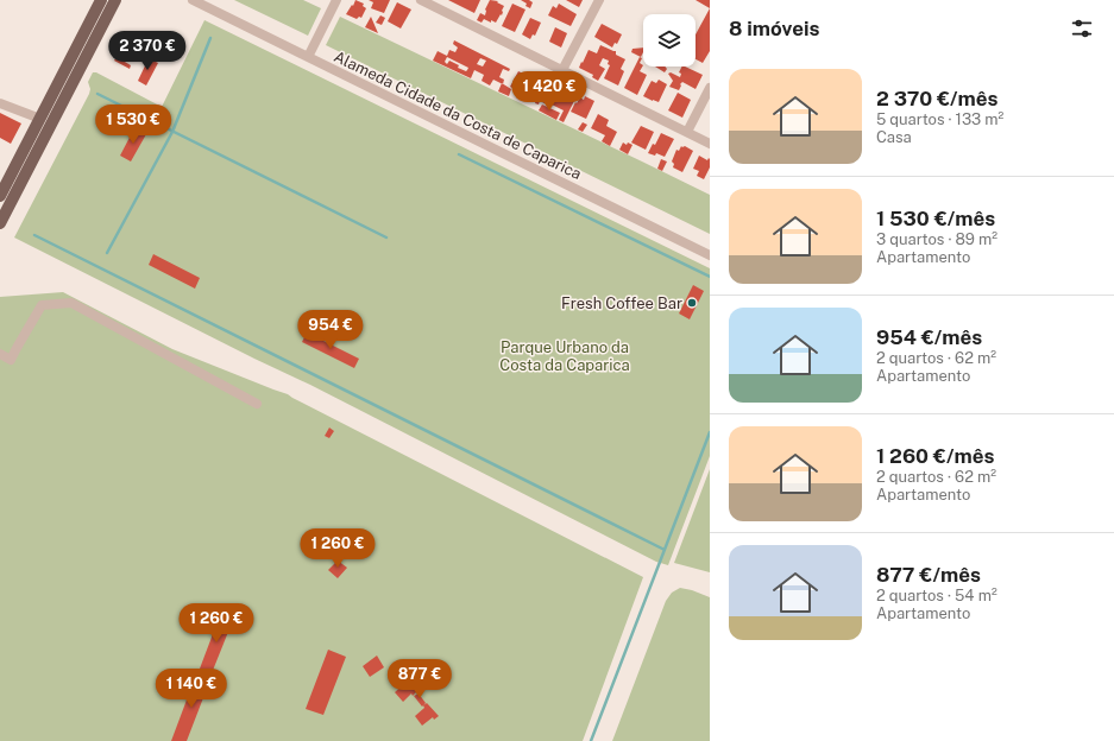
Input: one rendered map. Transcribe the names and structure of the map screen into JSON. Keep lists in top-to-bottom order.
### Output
{
  "streets": {
    "street": ["Alameda Cidade da Costa de Caparica"]
  },
  "parks": ["Parque Urbano da Costa da Caparica"],
  "places": ["Fresh Coffee Bar"],
  "page": {
    "heading": "8 imóveis",
    "price": [
      "2 370 €",
      "1 420 €",
      "1 530 €",
      "954 €",
      "1 260 €",
      "1 260 €",
      "877 €",
      "1 140 €"
    ],
    "list": [
      {
        "name": "2 370 €/mês",
        "note": "5 quartos · 133 m² · Casa"
      },
      {
        "name": "1 530 €/mês",
        "note": "3 quartos · 89 m² · Apartamento"
      },
      {
        "name": "954 €/mês",
        "note": "2 quartos · 62 m² · Apartamento"
      },
      {
        "name": "1 260 €/mês",
        "note": "2 quartos · 62 m² · Apartamento"
      },
      {
        "name": "877 €/mês",
        "note": "2 quartos · 54 m² · Apartamento"
      }
    ]
  }
}
